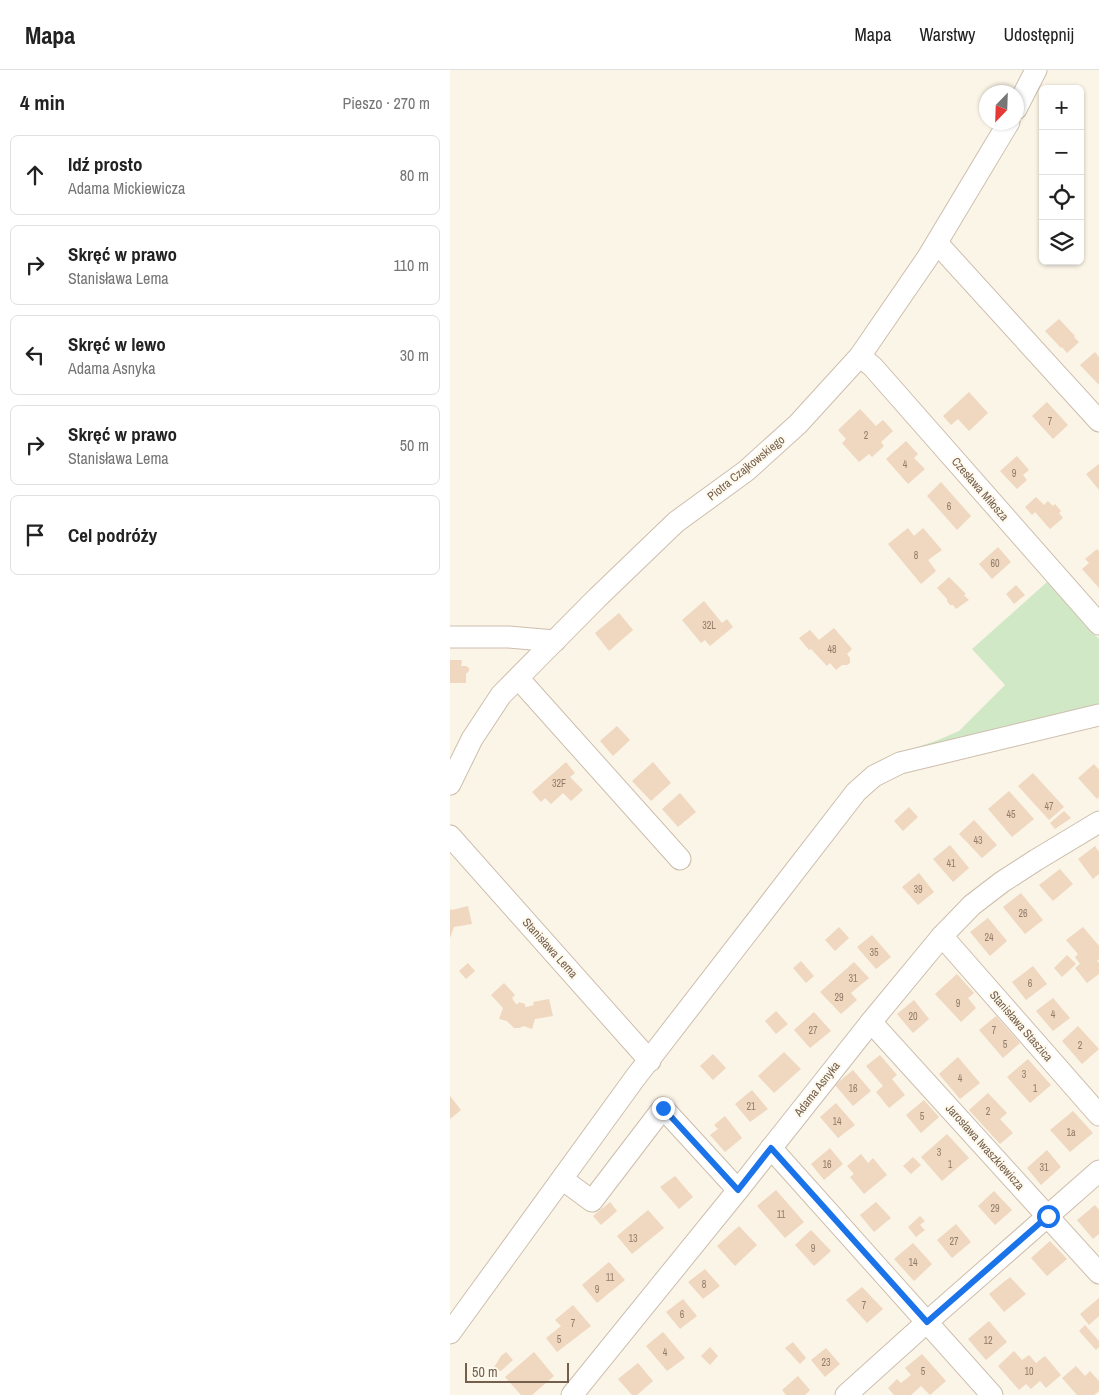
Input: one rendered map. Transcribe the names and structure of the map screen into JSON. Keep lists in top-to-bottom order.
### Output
{
  "streets": {
    "street": [
      "Piotra Czajkowskiego",
      "Czesława Miłosza",
      "Stanisława Lema",
      "Stanisława Staszica",
      "Adama Asnyka",
      "Jarosława Iwaszkiewicza"
    ]
  },
  "crossings": [
    ["Piotra Czajkowskiego", "Czesława Miłosza"],
    ["Stanisława Staszica", "Adama Asnyka"],
    ["Adama Asnyka", "Jarosława Iwaszkiewicza"]
  ],
  "house_numbers": [
    "7",
    "2",
    "4",
    "9",
    "6",
    "8",
    "60",
    "32L",
    "48",
    "32F",
    "47",
    "45",
    "43",
    "41",
    "39",
    "26",
    "24",
    "35",
    "31",
    "6",
    "29",
    "9",
    "4",
    "20",
    "27",
    "7",
    "5",
    "2",
    "3",
    "4",
    "16",
    "1",
    "21",
    "2",
    "5",
    "14",
    "1a",
    "3",
    "16",
    "1",
    "31",
    "29",
    "11",
    "13",
    "27",
    "9",
    "14",
    "11",
    "8",
    "9",
    "7",
    "6",
    "7",
    "5",
    "12",
    "4",
    "23",
    "5",
    "10"
  ],
  "scale_bar": "50 m",
  "north": "bottom left",
  "page": {
    "header": "Mapa",
    "nav": ["Mapa", "Warstwy", "Udostępnij"],
    "heading": ["4 min", "Pieszo · 270 m"],
    "map_buttons": ["+", "−"],
    "list": [
      ["Idź prosto", "Adama Mickiewicza", "80 m"],
      ["Skręć w prawo", "Stanisława Lema", "110 m"],
      ["Skręć w lewo", "Adama Asnyka", "30 m"],
      ["Skręć w prawo", "Stanisława Lema", "50 m"],
      "Cel podróży"
    ],
    "scale": "50 m"
  }
}
